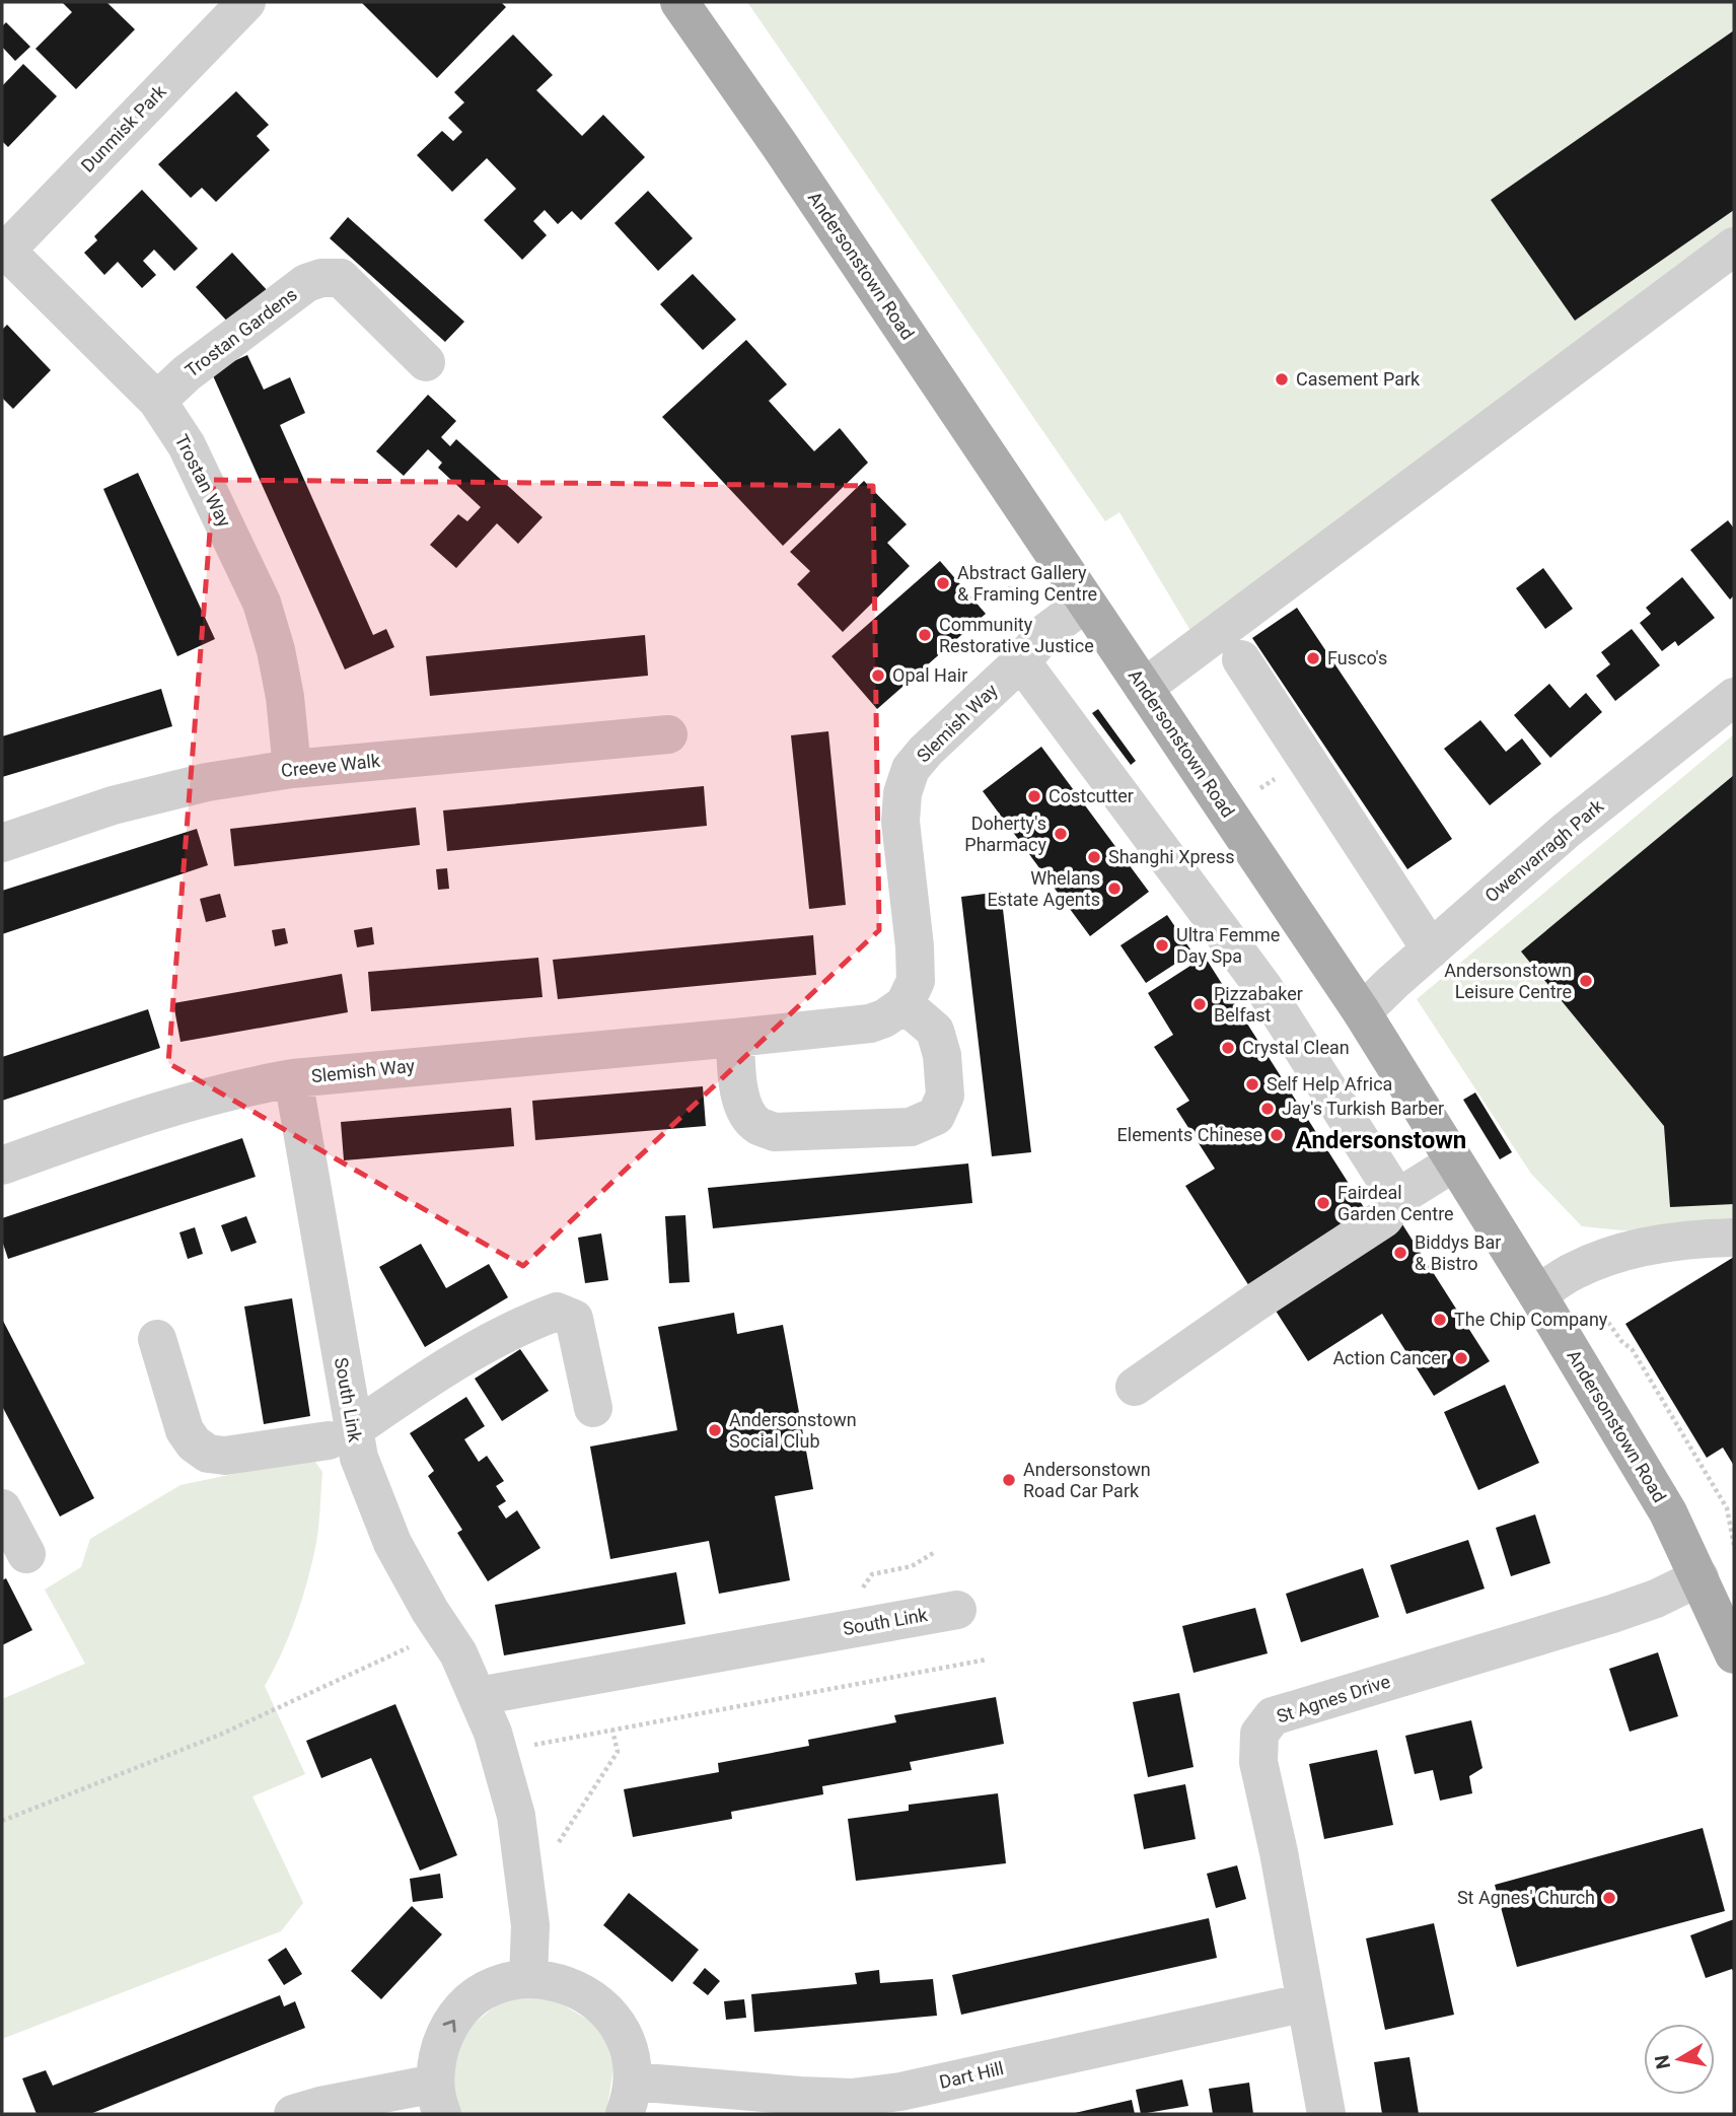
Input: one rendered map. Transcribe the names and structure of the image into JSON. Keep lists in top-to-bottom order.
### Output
{
  "streets": {
    "main road": ["Andersonstown Road"],
    "street": [
      "Dunmisk Park",
      "Trostan Gardens",
      "Trostan Way",
      "Slemish Way",
      "Creeve Walk",
      "Owenvarragh Park",
      "South Link",
      "St Agnes Drive",
      "Dart Hill"
    ]
  },
  "crossings": [
    ["Dunmisk Park", "Trostan Way"],
    ["Andersonstown Road", "Slemish Way"],
    ["Andersonstown Road", "Owenvarragh Park"],
    ["Andersonstown Road", "St Agnes Drive"],
    ["Trostan Gardens", "Trostan Way"],
    ["Trostan Way", "Creeve Walk"],
    ["Slemish Way", "South Link"],
    ["St Agnes Drive", "Dart Hill"]
  ],
  "districts": ["Andersonstown"],
  "places": [
    "Casement Park",
    "Abstract Gallery & Framing Centre",
    "Community Restorative Justice",
    "Fusco's",
    "Opal Hair",
    "Costcutter",
    "Doherty's Pharmacy",
    "Shanghi Xpress",
    "Whelans Estate Agents",
    "Ultra Femme Day Spa",
    "Andersonstown Leisure Centre",
    "Pizzabaker Belfast",
    "Crystal Clean",
    "Self Help Africa",
    "Jay's Turkish Barber",
    "Elements Chinese",
    "Fairdeal Garden Centre",
    "Biddys Bar & Bistro",
    "The Chip Company",
    "Action Cancer",
    "Andersonstown Social Club",
    "Andersonstown Road Car Park",
    "St Agnes' Church"
  ],
  "north": "left"
}
